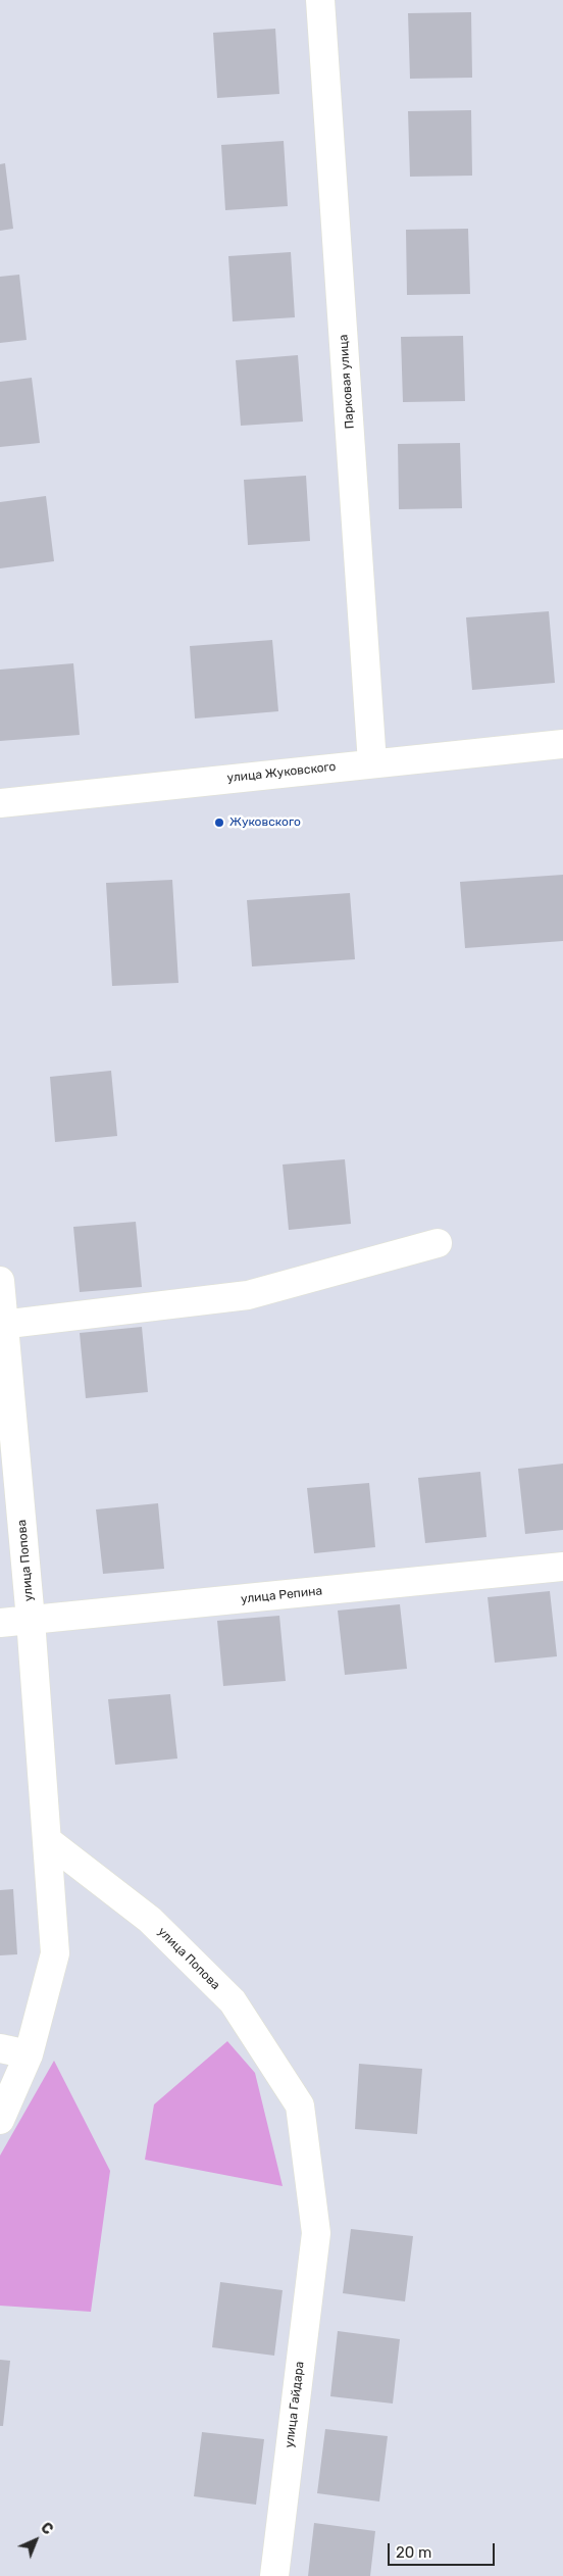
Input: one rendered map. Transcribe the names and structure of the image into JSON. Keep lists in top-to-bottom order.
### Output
{
  "streets": {
    "street": [
      "Парковая улица",
      "улица Жуковского",
      "улица Попова",
      "улица Репина",
      "улица Гайдара"
    ]
  },
  "crossings": [
    ["Парковая улица", "улица Жуковского"],
    ["улица Попова", "улица Репина"],
    ["улица Попова", "улица Гайдара"]
  ],
  "places": ["Жуковского"],
  "scale_bar": "20 m",
  "north": "top right"
}
